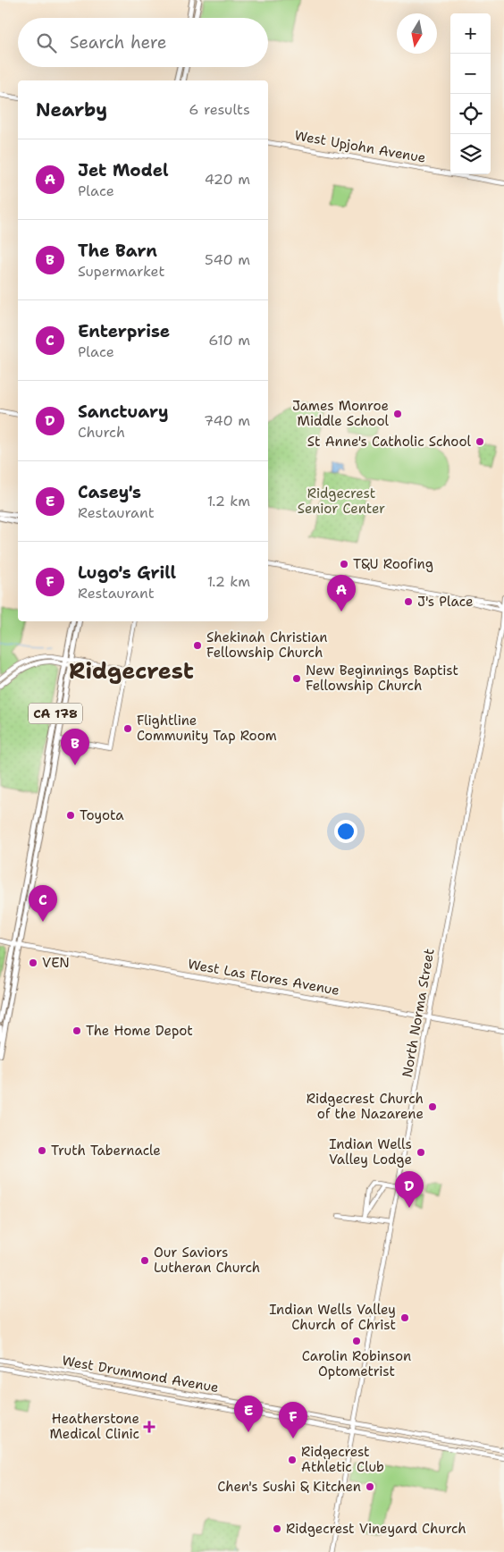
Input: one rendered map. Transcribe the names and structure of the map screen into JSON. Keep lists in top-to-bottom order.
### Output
{
  "streets": {
    "main road": [
      "West Upjohn Avenue",
      "CA 178",
      "West Las Flores Avenue",
      "North Norma Street",
      "West Drummond Avenue"
    ]
  },
  "crossings": [
    ["CA 178", "West Las Flores Avenue"],
    ["West Las Flores Avenue", "North Norma Street"],
    ["North Norma Street", "West Drummond Avenue"]
  ],
  "districts": ["Ridgecrest"],
  "parks": ["Ridgecrest Senior Center"],
  "places": {
    "other": [
      "James Monroe Middle School",
      "St Anne's Catholic School",
      "T&U Roofing",
      "J's Place",
      "Shekinah Christian Fellowship Church",
      "New Beginnings Baptist Fellowship Church",
      "Flightline Community Tap Room",
      "Toyota",
      "VEN",
      "The Home Depot",
      "Ridgecrest Church of the Nazarene",
      "Truth Tabernacle",
      "Indian Wells Valley Lodge",
      "Our Saviors Lutheran Church",
      "Indian Wells Valley Church of Christ",
      "Carolin Robinson Optometrist",
      "Ridgecrest Athletic Club",
      "Chen's Sushi & Kitchen",
      "Ridgecrest Vineyard Church"
    ],
    "health": ["Heatherstone Medical Clinic"]
  },
  "north": "bottom",
  "page": {
    "map_buttons": ["+", "−"],
    "search": "Search here",
    "heading": ["Nearby", "6 results"],
    "list": [
      {
        "mark": "A",
        "name": "Jet Model",
        "note": "Place",
        "value": "420 m"
      },
      {
        "mark": "B",
        "name": "The Barn",
        "note": "Supermarket",
        "value": "540 m"
      },
      {
        "mark": "C",
        "name": "Enterprise",
        "note": "Place",
        "value": "610 m"
      },
      {
        "mark": "D",
        "name": "Sanctuary",
        "note": "Church",
        "value": "740 m"
      },
      {
        "mark": "E",
        "name": "Casey's",
        "note": "Restaurant",
        "value": "1.2 km"
      },
      {
        "mark": "F",
        "name": "Lugo's Grill",
        "note": "Restaurant",
        "value": "1.2 km"
      }
    ],
    "pins": [
      "A",
      "B",
      "C",
      "D",
      "E",
      "F"
    ]
  }
}
